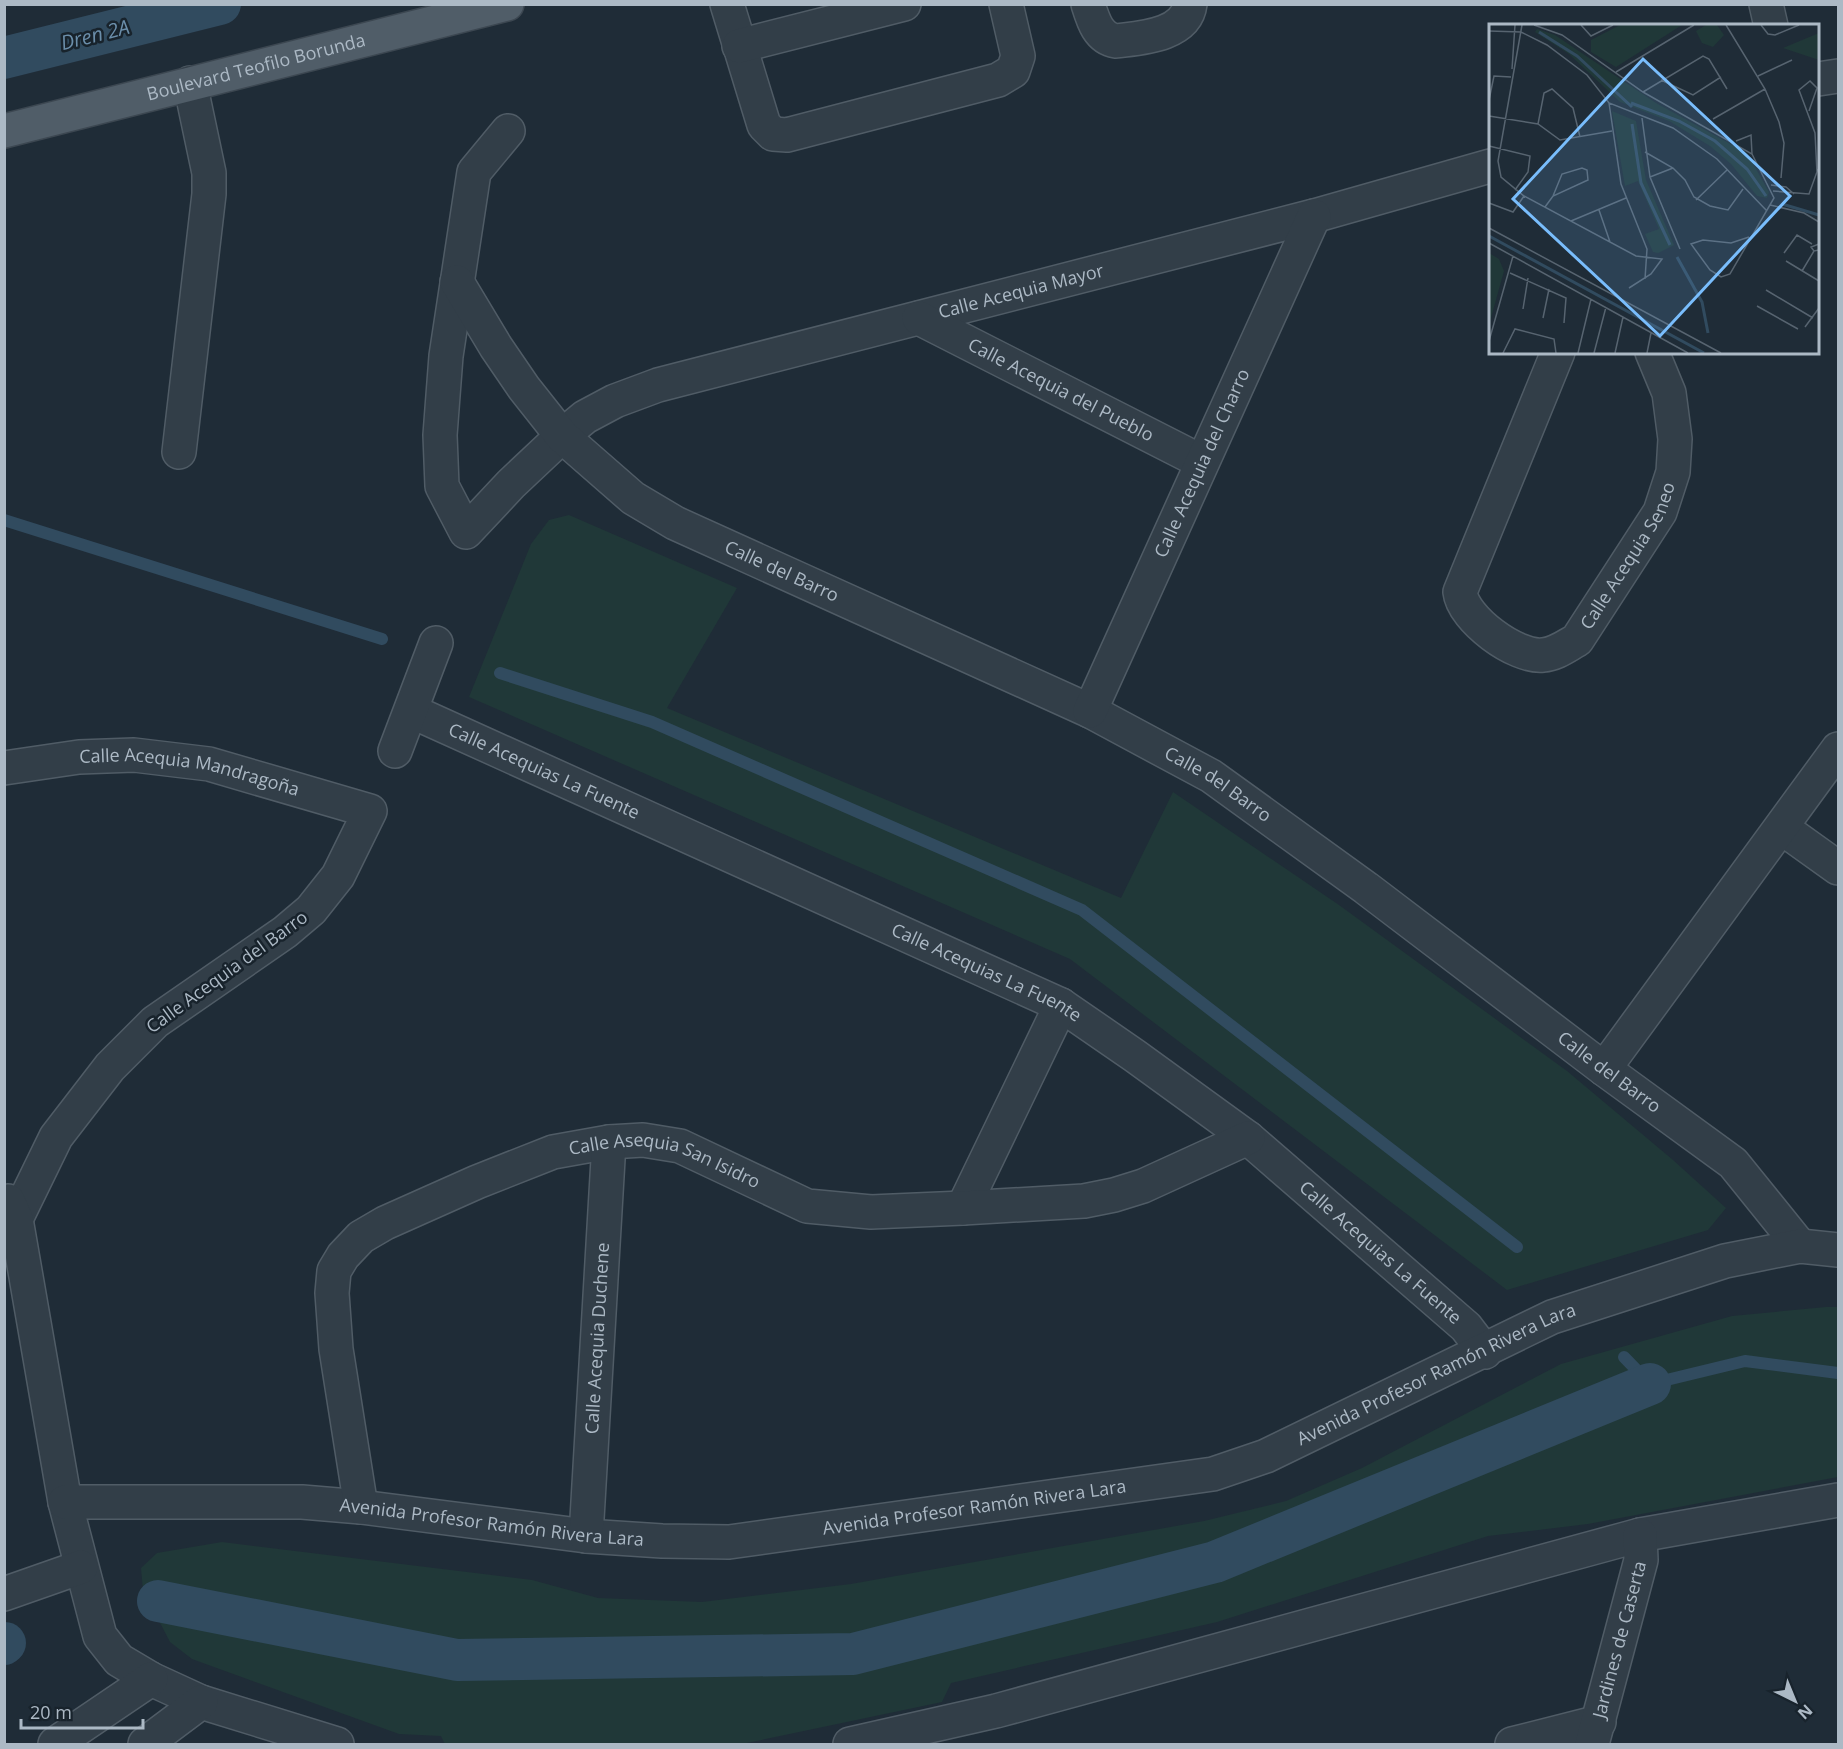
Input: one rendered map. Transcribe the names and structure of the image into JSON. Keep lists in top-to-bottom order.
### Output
{
  "streets": {
    "main road": ["Boulevard Teofilo Borunda"],
    "street": [
      "Calle Acequia Mayor",
      "Calle Acequia del Pueblo",
      "Calle Acequia del Charro",
      "Calle Acequia Seneo",
      "Calle del Barro",
      "Calle Acequias La Fuente",
      "Calle Acequia Mandragoña",
      "Calle Acequia del Barro",
      "Calle Asequia San Isidro",
      "Calle Acequia Duchene",
      "Avenida Profesor Ramón Rivera Lara",
      "Jardines de Caserta"
    ]
  },
  "crossings": [
    ["Calle Acequia Mayor", "Calle Acequia del Pueblo"],
    ["Calle Acequia Mayor", "Calle Acequia del Charro"],
    ["Calle Acequia Mayor", "Calle del Barro"],
    ["Calle Acequia del Pueblo", "Calle Acequia del Charro"],
    ["Calle Acequia del Charro", "Calle del Barro"],
    ["Calle del Barro", "Avenida Profesor Ramón Rivera Lara"],
    ["Calle Acequias La Fuente", "Calle Asequia San Isidro"],
    ["Calle Acequias La Fuente", "Avenida Profesor Ramón Rivera Lara"],
    ["Calle Acequia Mandragoña", "Calle Acequia del Barro"],
    ["Calle Acequia del Barro", "Avenida Profesor Ramón Rivera Lara"],
    ["Calle Asequia San Isidro", "Calle Acequia Duchene"],
    ["Calle Asequia San Isidro", "Avenida Profesor Ramón Rivera Lara"],
    ["Calle Acequia Duchene", "Avenida Profesor Ramón Rivera Lara"]
  ],
  "water": ["Dren 2A"],
  "scale_bar": "20 m",
  "north": "bottom right"
}
